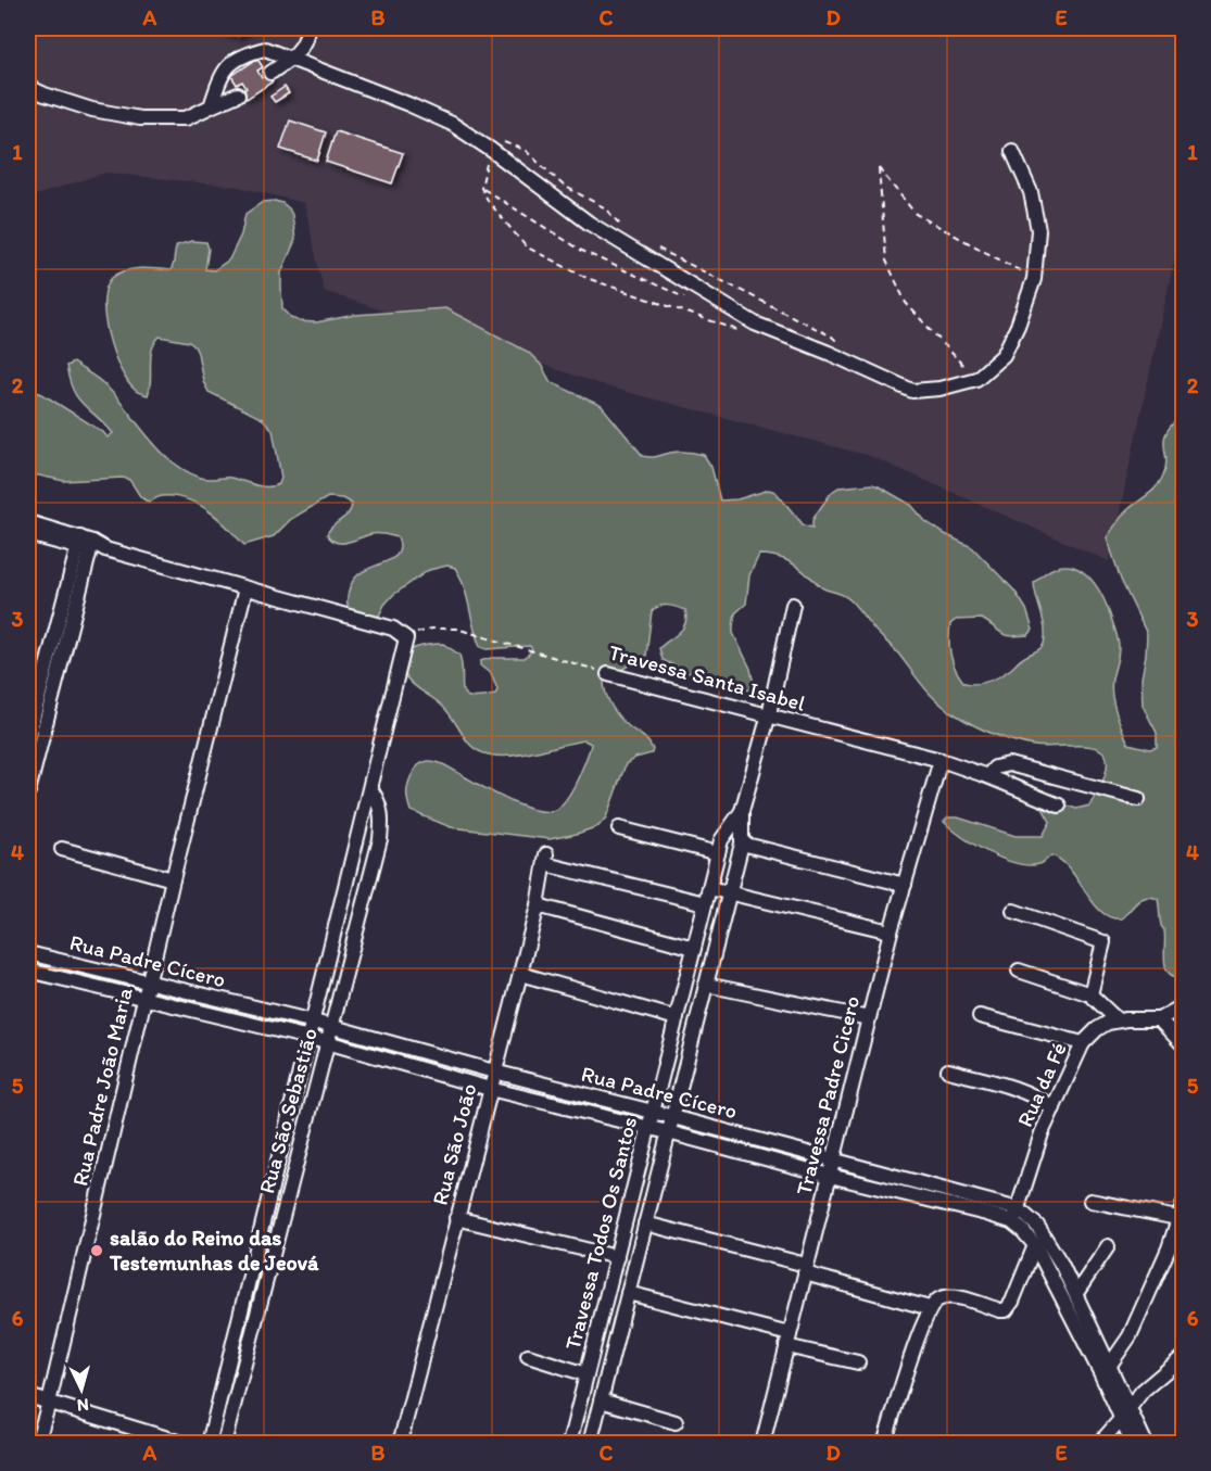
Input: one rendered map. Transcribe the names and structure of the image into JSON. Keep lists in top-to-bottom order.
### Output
{
  "streets": {
    "street": [
      "Travessa Santa Isabel",
      "Rua Padre Cícero",
      "Rua da Fé",
      "Rua Padre João Maria",
      "Travessa Padre Cicero",
      "Rua São Sebastião",
      "Rua São João",
      "Travessa Todos Os Santos"
    ]
  },
  "crossings": [
    ["Travessa Santa Isabel", "Travessa Padre Cicero"],
    ["Travessa Santa Isabel", "Rua São Sebastião"],
    ["Travessa Santa Isabel", "Travessa Todos Os Santos"],
    ["Rua Padre Cícero", "Rua da Fé"],
    ["Rua Padre Cícero", "Rua Padre João Maria"],
    ["Rua Padre Cícero", "Travessa Padre Cicero"],
    ["Rua Padre Cícero", "Rua São Sebastião"],
    ["Rua Padre Cícero", "Rua São João"],
    ["Rua Padre Cícero", "Travessa Todos Os Santos"],
    ["Rua São João", "Travessa Todos Os Santos"]
  ],
  "places": ["salão do Reino das Testemunhas de Jeová"],
  "north": "bottom",
  "grid": {
    "columns": [
      "A",
      "B",
      "C",
      "D",
      "E"
    ],
    "rows": [
      "1",
      "2",
      "3",
      "4",
      "5",
      "6"
    ]
  }
}
